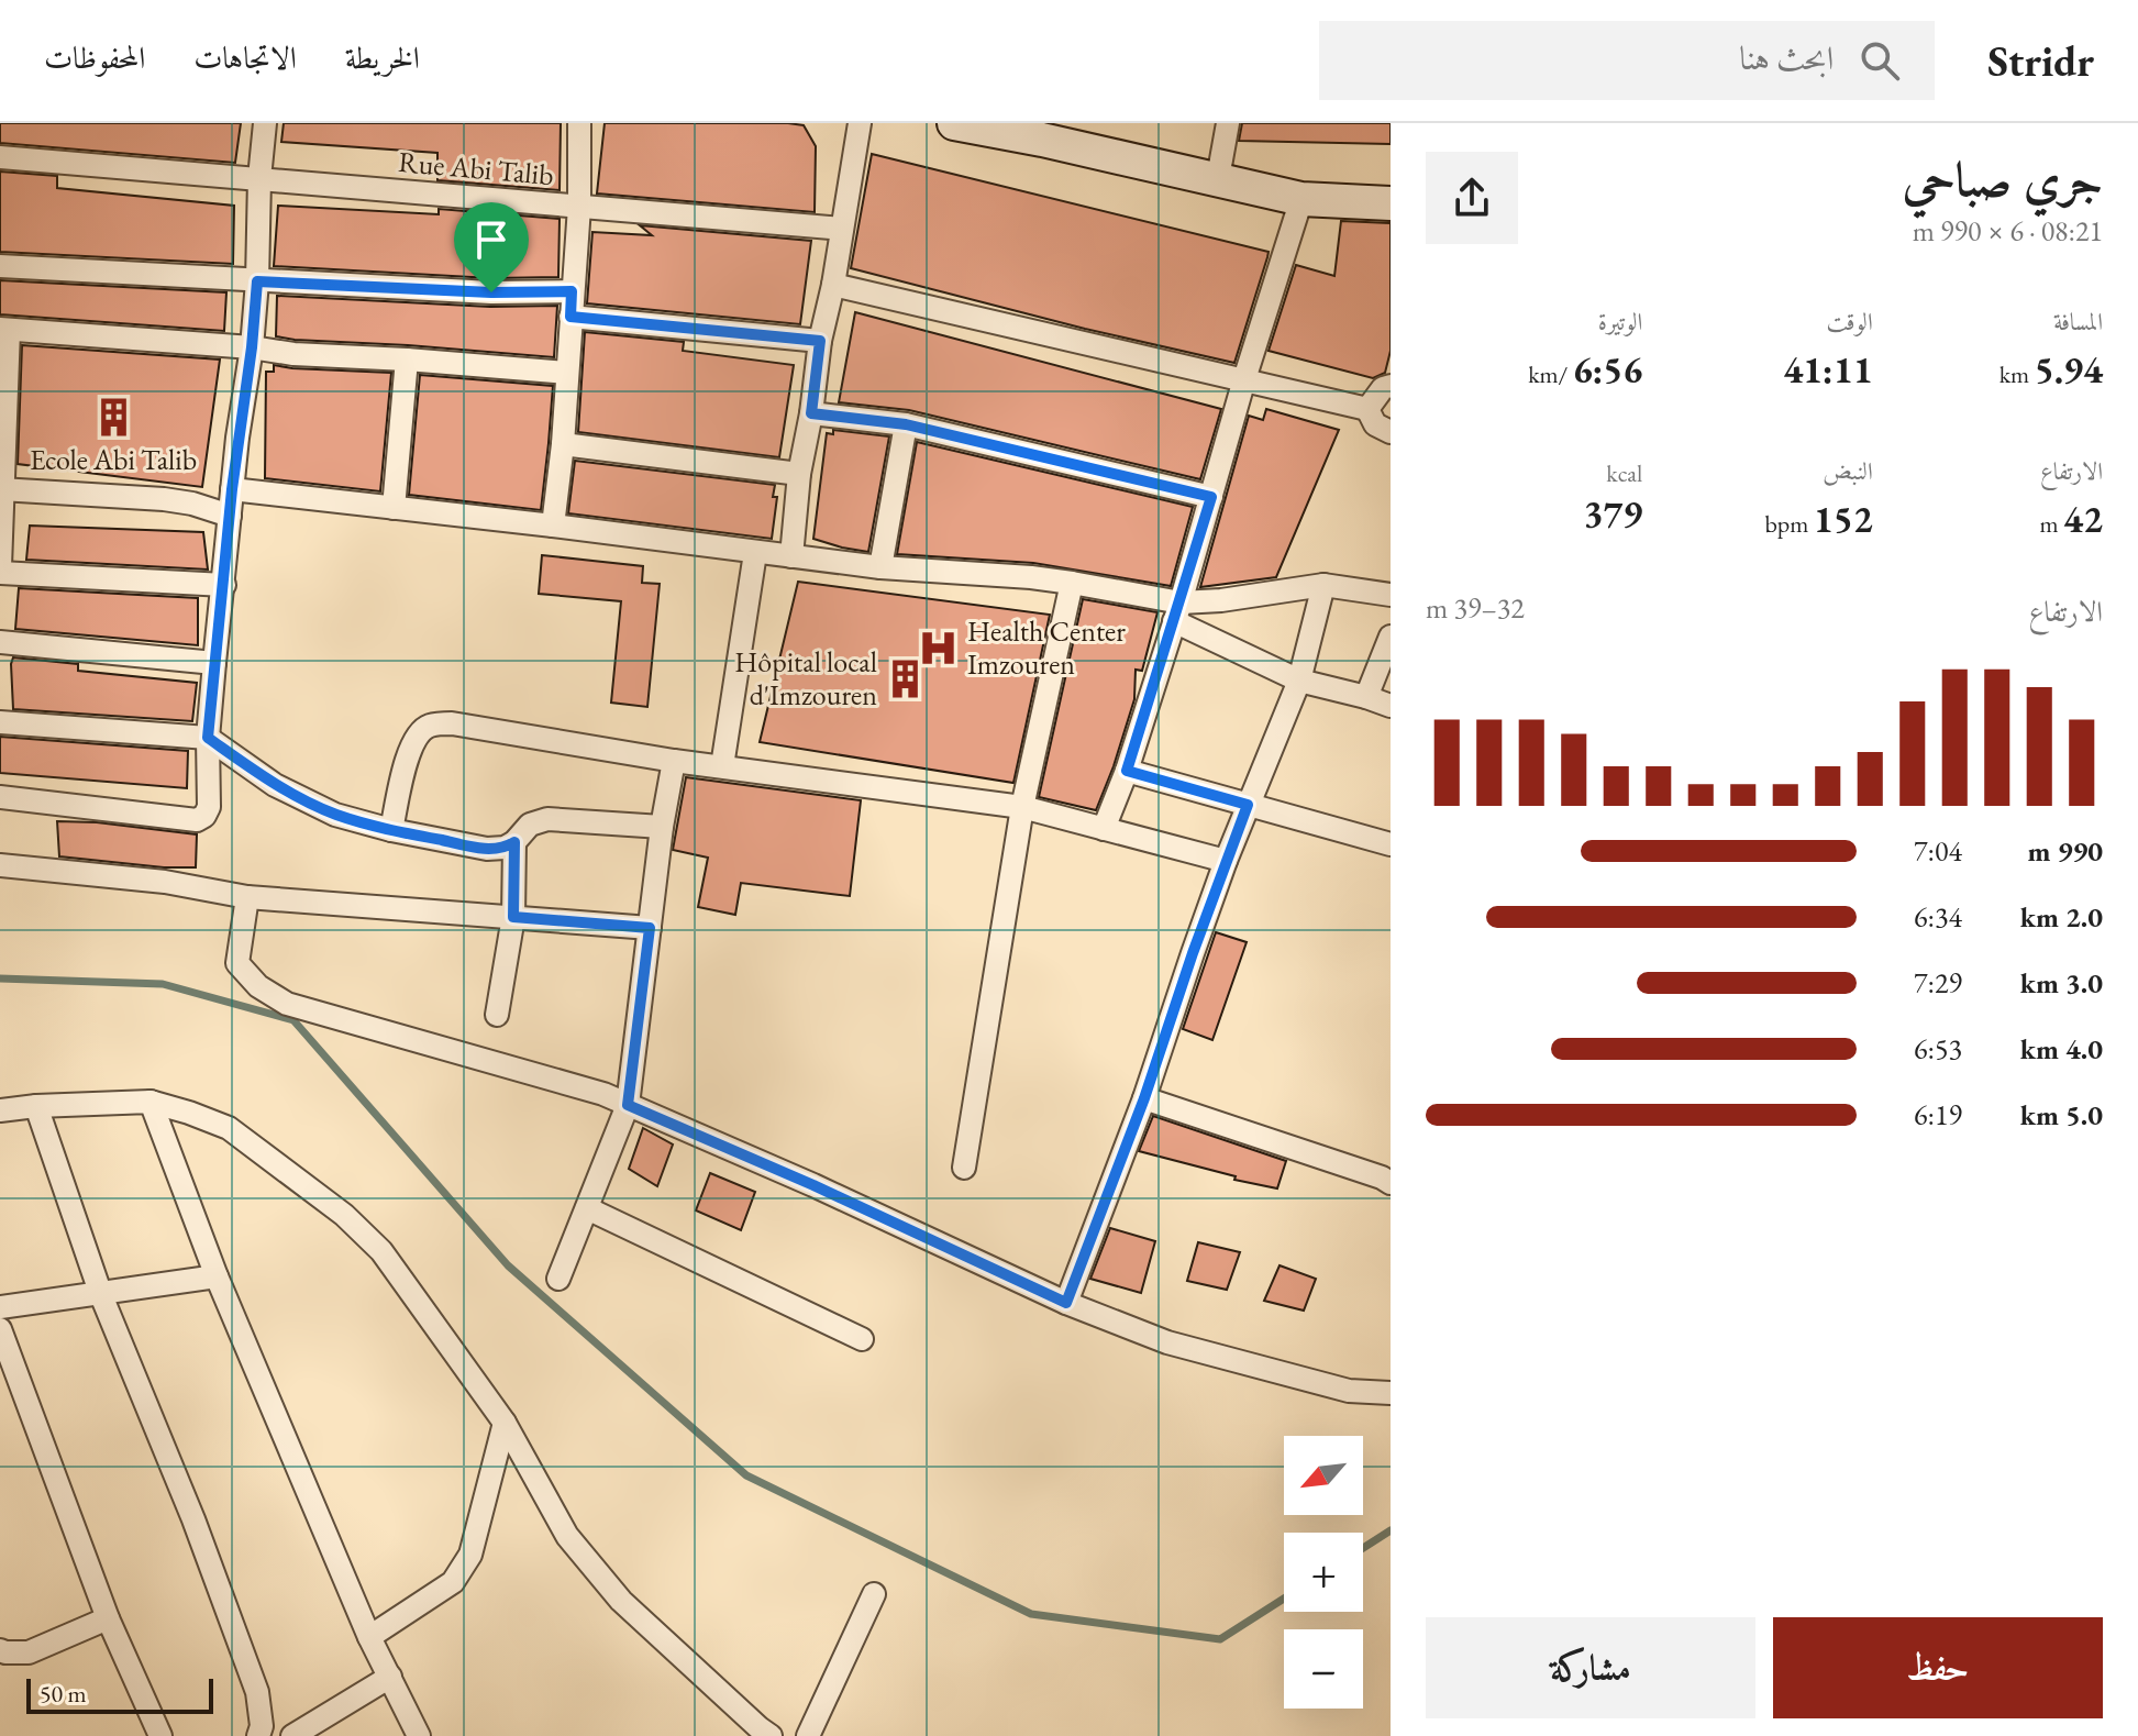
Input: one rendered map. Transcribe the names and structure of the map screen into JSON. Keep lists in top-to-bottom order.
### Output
{
  "streets": {
    "street": ["Rue Abi Talib"]
  },
  "places": {
    "building": ["Ecole Abi Talib", "Hôpital local d'Imzouren"],
    "hospital": ["Health Center Imzouren"]
  },
  "scale_bar": "50 m",
  "north": "bottom left",
  "page": {
    "header": "Stridr",
    "search": "ابحث هنا",
    "nav": ["الخريطة", "الاتجاهات", "المحفوظات"],
    "heading": ["جري صباحي", "08:21 · 6 × 990 m"],
    "stats": [
      ["المسافة", "5.94 km"],
      ["الوقت", "41:11"],
      ["الوتيرة", "6:56 /km"],
      ["الارتفاع", "42 m"],
      ["النبض", "152 bpm"],
      ["kcal", "379"]
    ],
    "chart": ["الارتفاع", "32–39 m"],
    "list": [
      {
        "name": "990 m",
        "note": "7:04"
      },
      {
        "name": "2.0 km",
        "note": "6:34"
      },
      {
        "name": "3.0 km",
        "note": "7:29"
      },
      {
        "name": "4.0 km",
        "note": "6:53"
      },
      {
        "name": "5.0 km",
        "note": "6:19"
      }
    ],
    "map_buttons": ["+", "−"],
    "buttons": ["حفظ", "مشاركة"],
    "scale": "50 m"
  }
}
